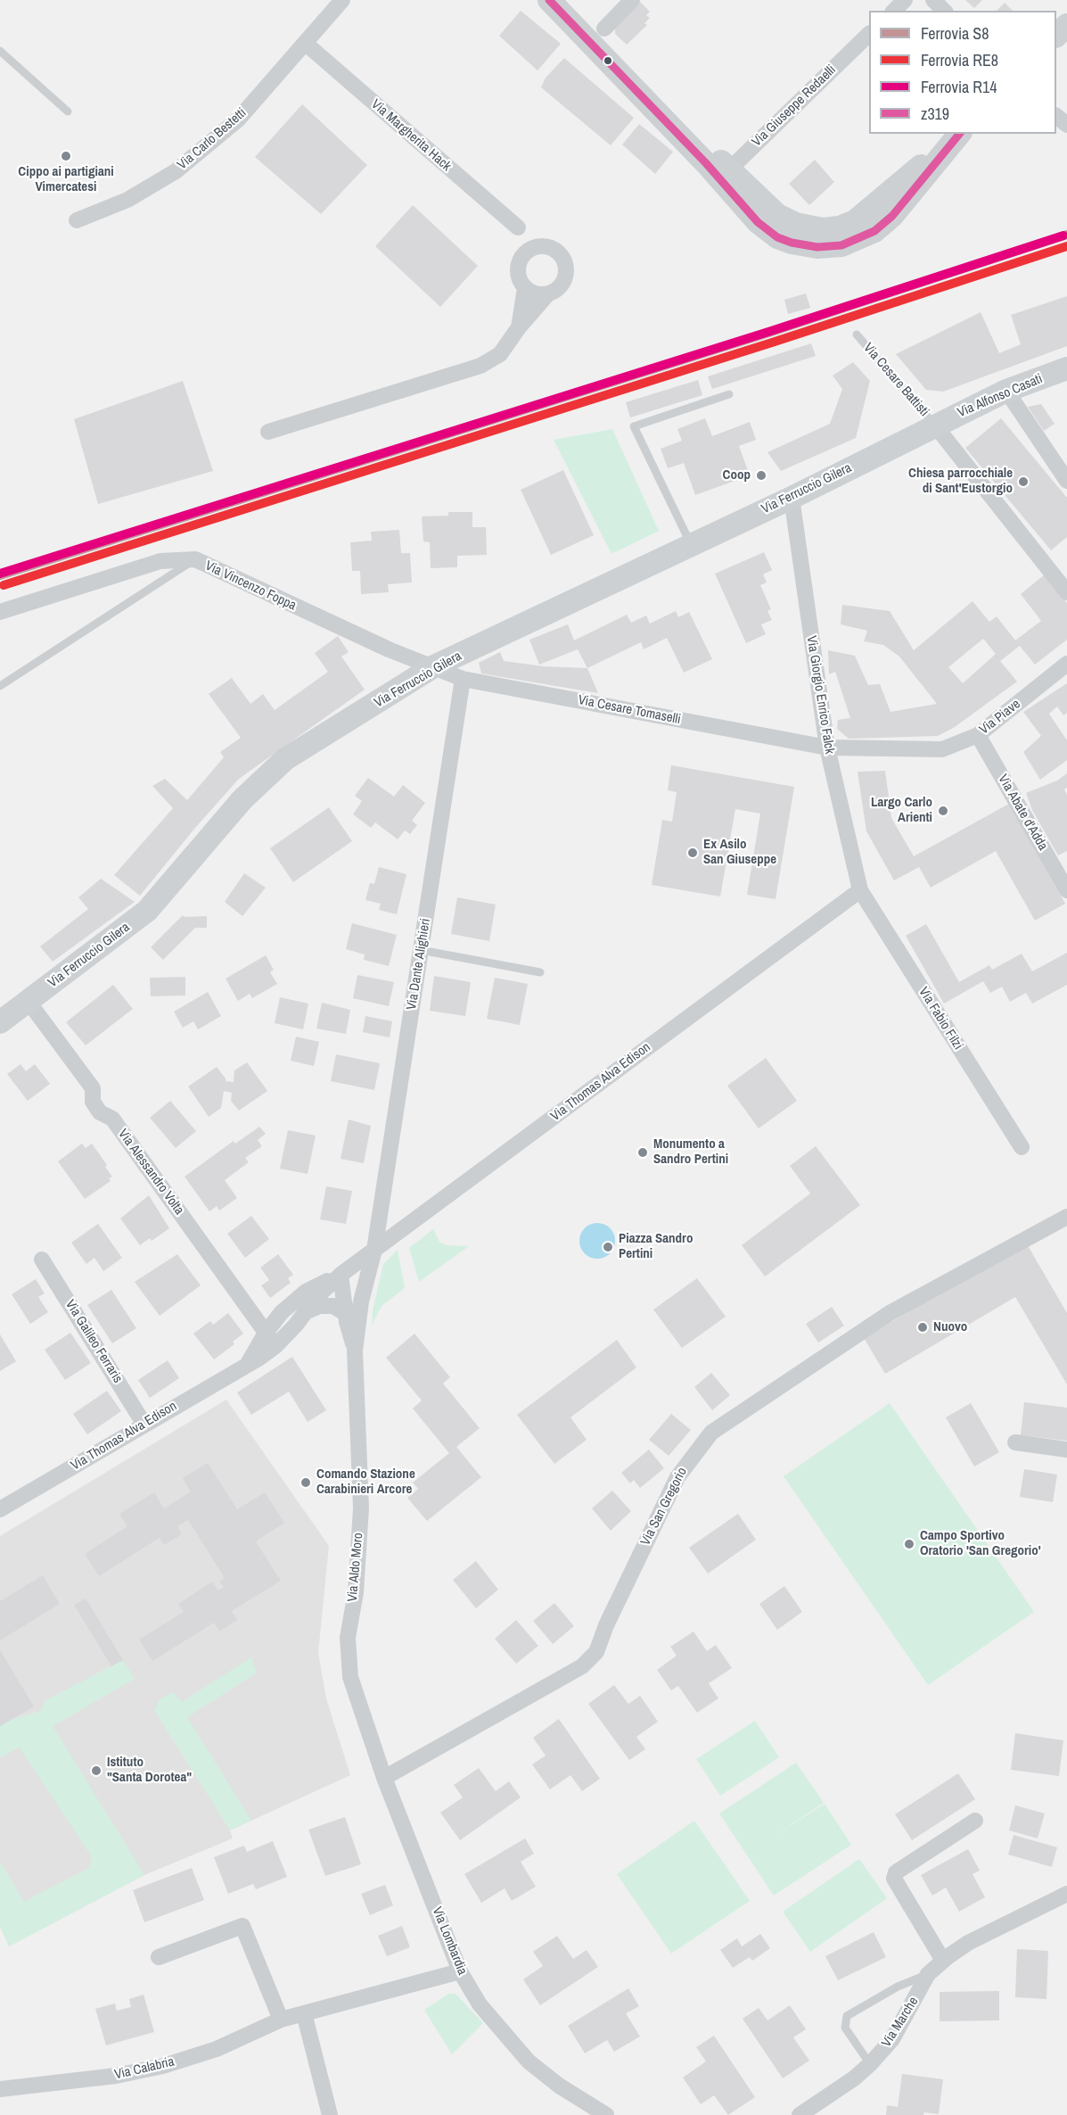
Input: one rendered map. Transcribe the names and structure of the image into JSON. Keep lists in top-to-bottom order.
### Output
{
  "streets": {
    "main road": ["Via Alfonso Casati", "Via Ferruccio Gilera"],
    "street": [
      "Via Giuseppe Redaelli",
      "Via Margherita Hack",
      "Via Carlo Bestetti",
      "Via Vincenzo Foppa",
      "Via Giorgio Enrico Falck",
      "Via Cesare Tomaselli",
      "Via Piave",
      "Via Abate d'Adda",
      "Via Dante Alighieri",
      "Via Fabio Filzi",
      "Via Thomas Alva Edison",
      "Via Alessandro Volta",
      "Via Galileo Ferraris",
      "Via San Gregorio",
      "Via Aldo Moro",
      "Via Lombardia",
      "Via Marche",
      "Via Calabria"
    ],
    "lane": ["Via Cesare Battisti"]
  },
  "crossings": [
    ["Via Margherita Hack", "Via Carlo Bestetti"],
    ["Via Cesare Battisti", "Via Alfonso Casati"],
    ["Via Cesare Battisti", "Via Ferruccio Gilera"],
    ["Via Alfonso Casati", "Via Ferruccio Gilera"],
    ["Via Ferruccio Gilera", "Via Vincenzo Foppa"],
    ["Via Ferruccio Gilera", "Via Giorgio Enrico Falck"],
    ["Via Ferruccio Gilera", "Via Cesare Tomaselli"],
    ["Via Ferruccio Gilera", "Via Alessandro Volta"],
    ["Via Vincenzo Foppa", "Via Cesare Tomaselli"],
    ["Via Giorgio Enrico Falck", "Via Cesare Tomaselli"],
    ["Via Giorgio Enrico Falck", "Via Piave"],
    ["Via Giorgio Enrico Falck", "Via Fabio Filzi"],
    ["Via Giorgio Enrico Falck", "Via Thomas Alva Edison"],
    ["Via Cesare Tomaselli", "Via Piave"],
    ["Via Cesare Tomaselli", "Via Dante Alighieri"],
    ["Via Piave", "Via Abate d'Adda"],
    ["Via Dante Alighieri", "Via Thomas Alva Edison"],
    ["Via Dante Alighieri", "Via Aldo Moro"],
    ["Via Fabio Filzi", "Via Thomas Alva Edison"],
    ["Via Thomas Alva Edison", "Via Alessandro Volta"],
    ["Via Thomas Alva Edison", "Via Galileo Ferraris"],
    ["Via Thomas Alva Edison", "Via Aldo Moro"],
    ["Via San Gregorio", "Via Aldo Moro"],
    ["Via San Gregorio", "Via Lombardia"],
    ["Via Aldo Moro", "Via Lombardia"],
    ["Via Lombardia", "Via Calabria"]
  ],
  "places": [
    "Cippo ai partigiani Vimercatesi",
    "Coop",
    "Chiesa parrocchiale di Sant'Eustorgio",
    "Largo Carlo Arienti",
    "Ex Asilo San Giuseppe",
    "Monumento a Sandro Pertini",
    "Piazza Sandro Pertini",
    "Nuovo",
    "Comando Stazione Carabinieri Arcore",
    "Campo Sportivo Oratorio 'San Gregorio'",
    "Istituto \"Santa Dorotea\""
  ],
  "lines": [
    "transit line z319",
    "rail line S8",
    "rail line R14",
    "rail line RE8"
  ],
  "legend": [
    "Ferrovia S8",
    "Ferrovia RE8",
    "Ferrovia R14",
    "z319"
  ]
}
